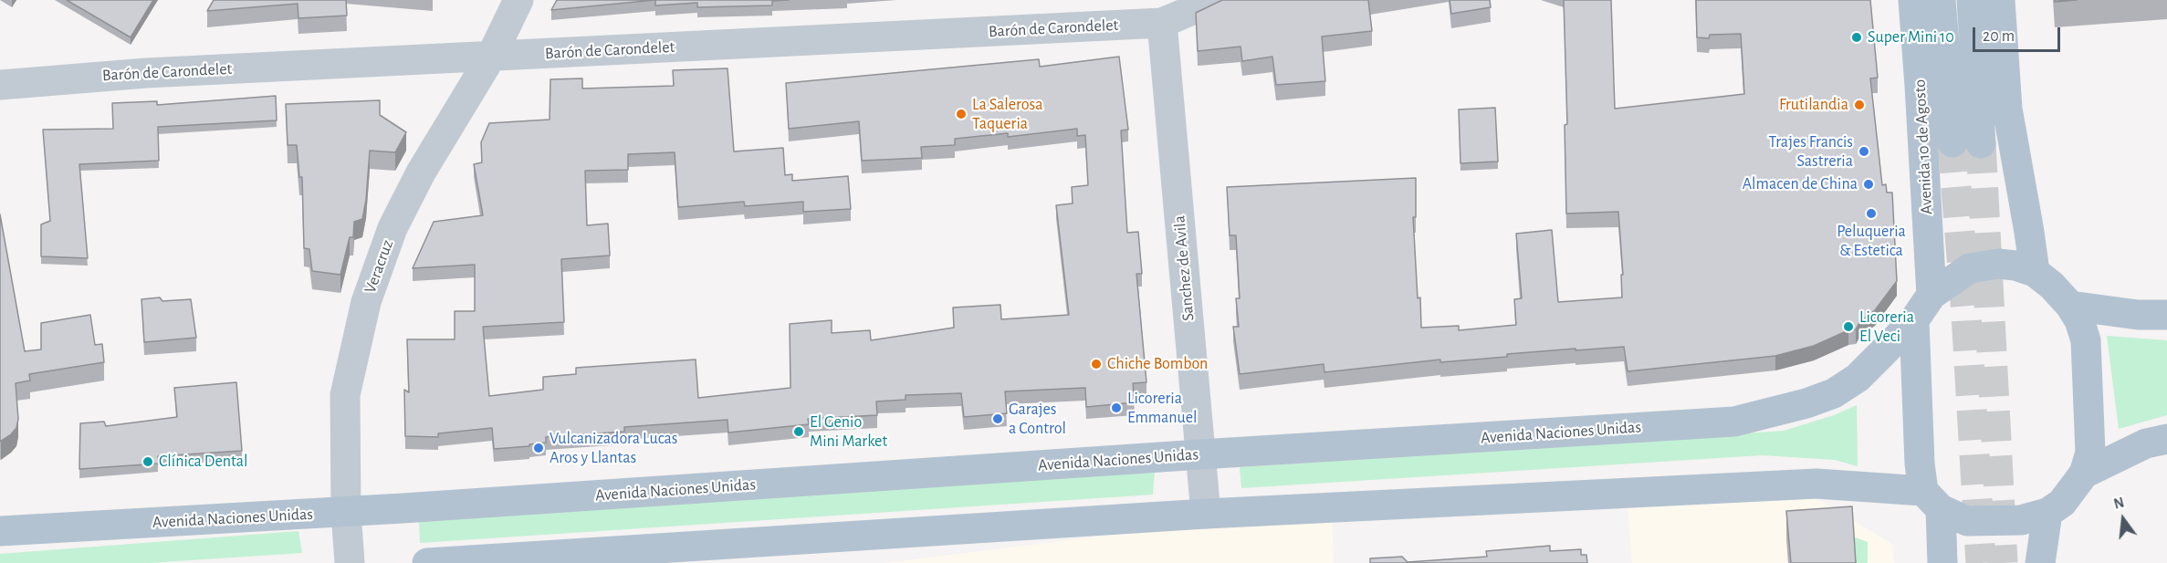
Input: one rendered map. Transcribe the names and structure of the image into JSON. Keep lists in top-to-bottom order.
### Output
{
  "streets": {
    "main road": ["Avenida 10 de Agosto", "Avenida Naciones Unidas"],
    "street": ["Barón de Carondelet", "Veracruz", "Sanchez de Avila"]
  },
  "crossings": [
    ["Barón de Carondelet", "Veracruz"],
    ["Barón de Carondelet", "Sanchez de Avila"],
    ["Avenida 10 de Agosto", "Avenida Naciones Unidas"],
    ["Veracruz", "Avenida Naciones Unidas"],
    ["Sanchez de Avila", "Avenida Naciones Unidas"]
  ],
  "places": [
    "Super Mini 10",
    "Frutilandia",
    "La Salerosa Taqueria",
    "Trajes Francis Sastreria",
    "Almacen de China",
    "Peluqueria & Estetica",
    "Licoreria El Veci",
    "Chiche Bombon",
    "Licoreria Emmanuel",
    "Garajes a Control",
    "El Genio Mini Market",
    "Vulcanizadora Lucas Aros y Llantas",
    "Clínica Dental"
  ],
  "scale_bar": "20 m",
  "north": "top"
}
